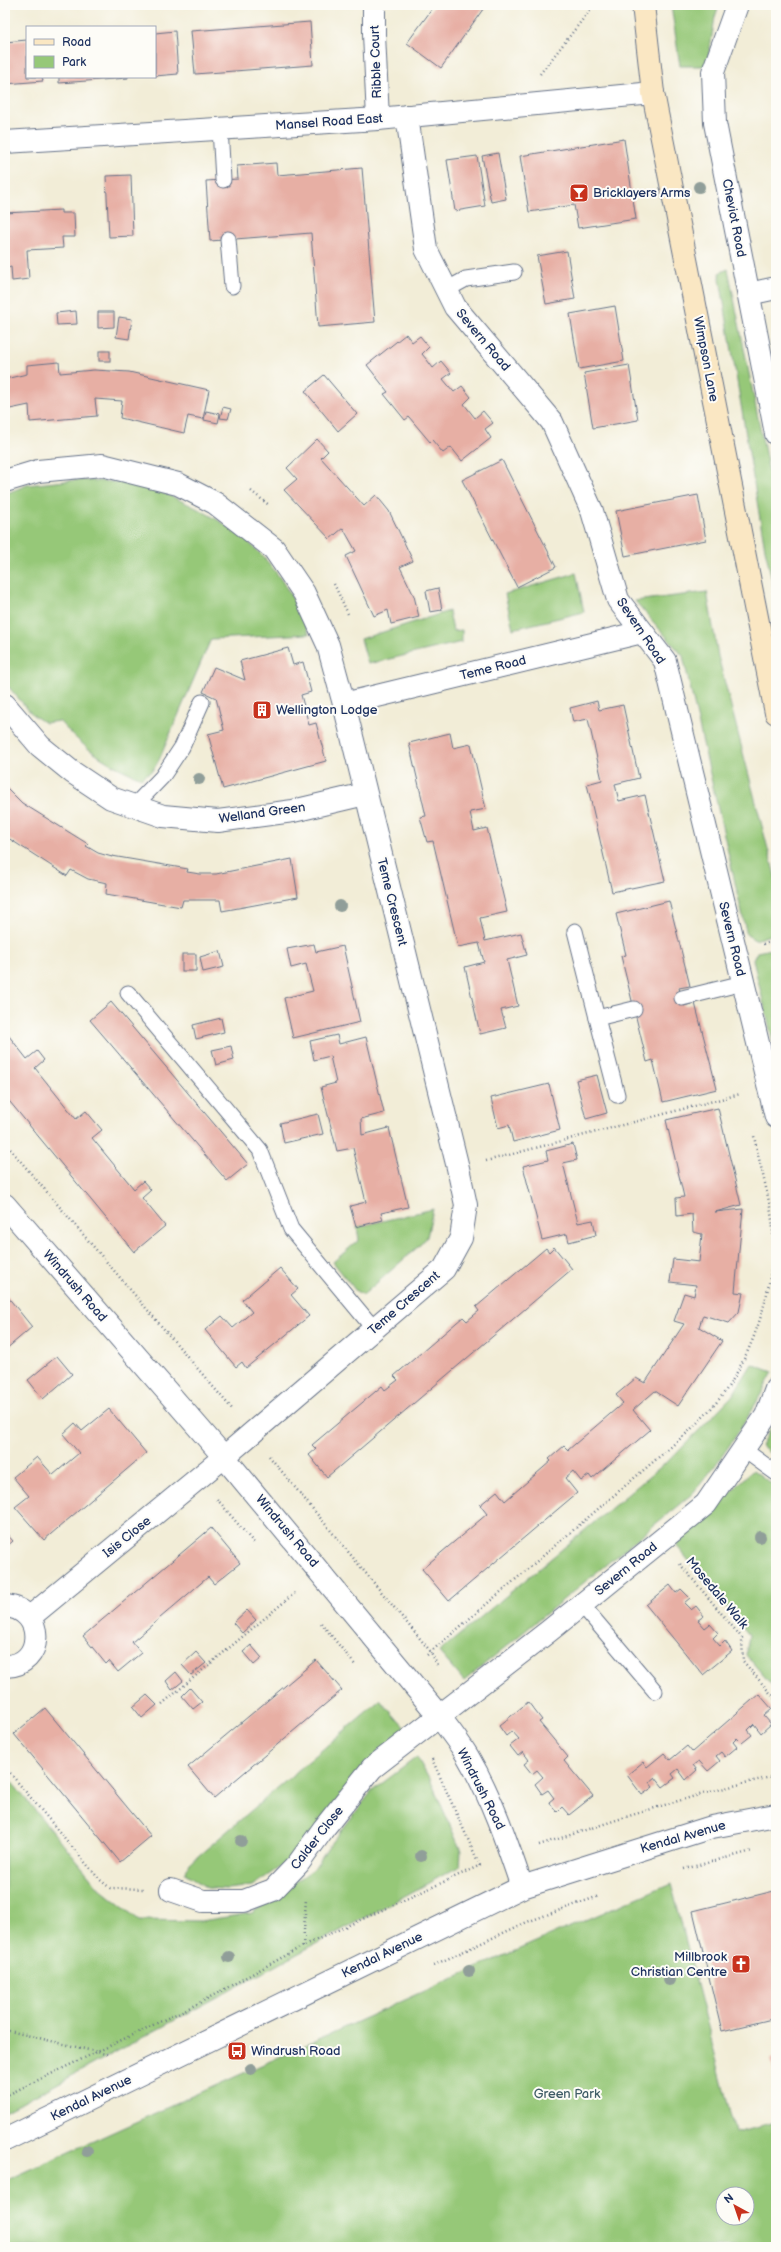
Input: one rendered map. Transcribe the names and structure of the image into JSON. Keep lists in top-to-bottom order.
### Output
{
  "streets": {
    "street": [
      "Ribble Court",
      "Mansel Road East",
      "Cheviot Road",
      "Severn Road",
      "Wimpson Lane",
      "Teme Road",
      "Welland Green",
      "Teme Crescent",
      "Windrush Road",
      "Isis Close",
      "Kendal Avenue",
      "Calder Close"
    ],
    "path": ["Mosedale Walk"]
  },
  "crossings": [
    ["Ribble Court", "Mansel Road East"],
    ["Mansel Road East", "Severn Road"],
    ["Mansel Road East", "Wimpson Lane"],
    ["Severn Road", "Teme Road"],
    ["Severn Road", "Windrush Road"],
    ["Severn Road", "Mosedale Walk"],
    ["Severn Road", "Calder Close"],
    ["Teme Road", "Teme Crescent"],
    ["Welland Green", "Teme Crescent"],
    ["Teme Crescent", "Windrush Road"],
    ["Teme Crescent", "Isis Close"],
    ["Windrush Road", "Isis Close"],
    ["Windrush Road", "Kendal Avenue"],
    ["Windrush Road", "Calder Close"]
  ],
  "parks": ["Green Park"],
  "places": {
    "bar": ["Bricklayers Arms"],
    "building": ["Wellington Lodge"],
    "church": ["Millbrook Christian Centre"],
    "bus stop": ["Windrush Road"]
  },
  "legend": ["Road", "Park"],
  "north": "top left"
}
